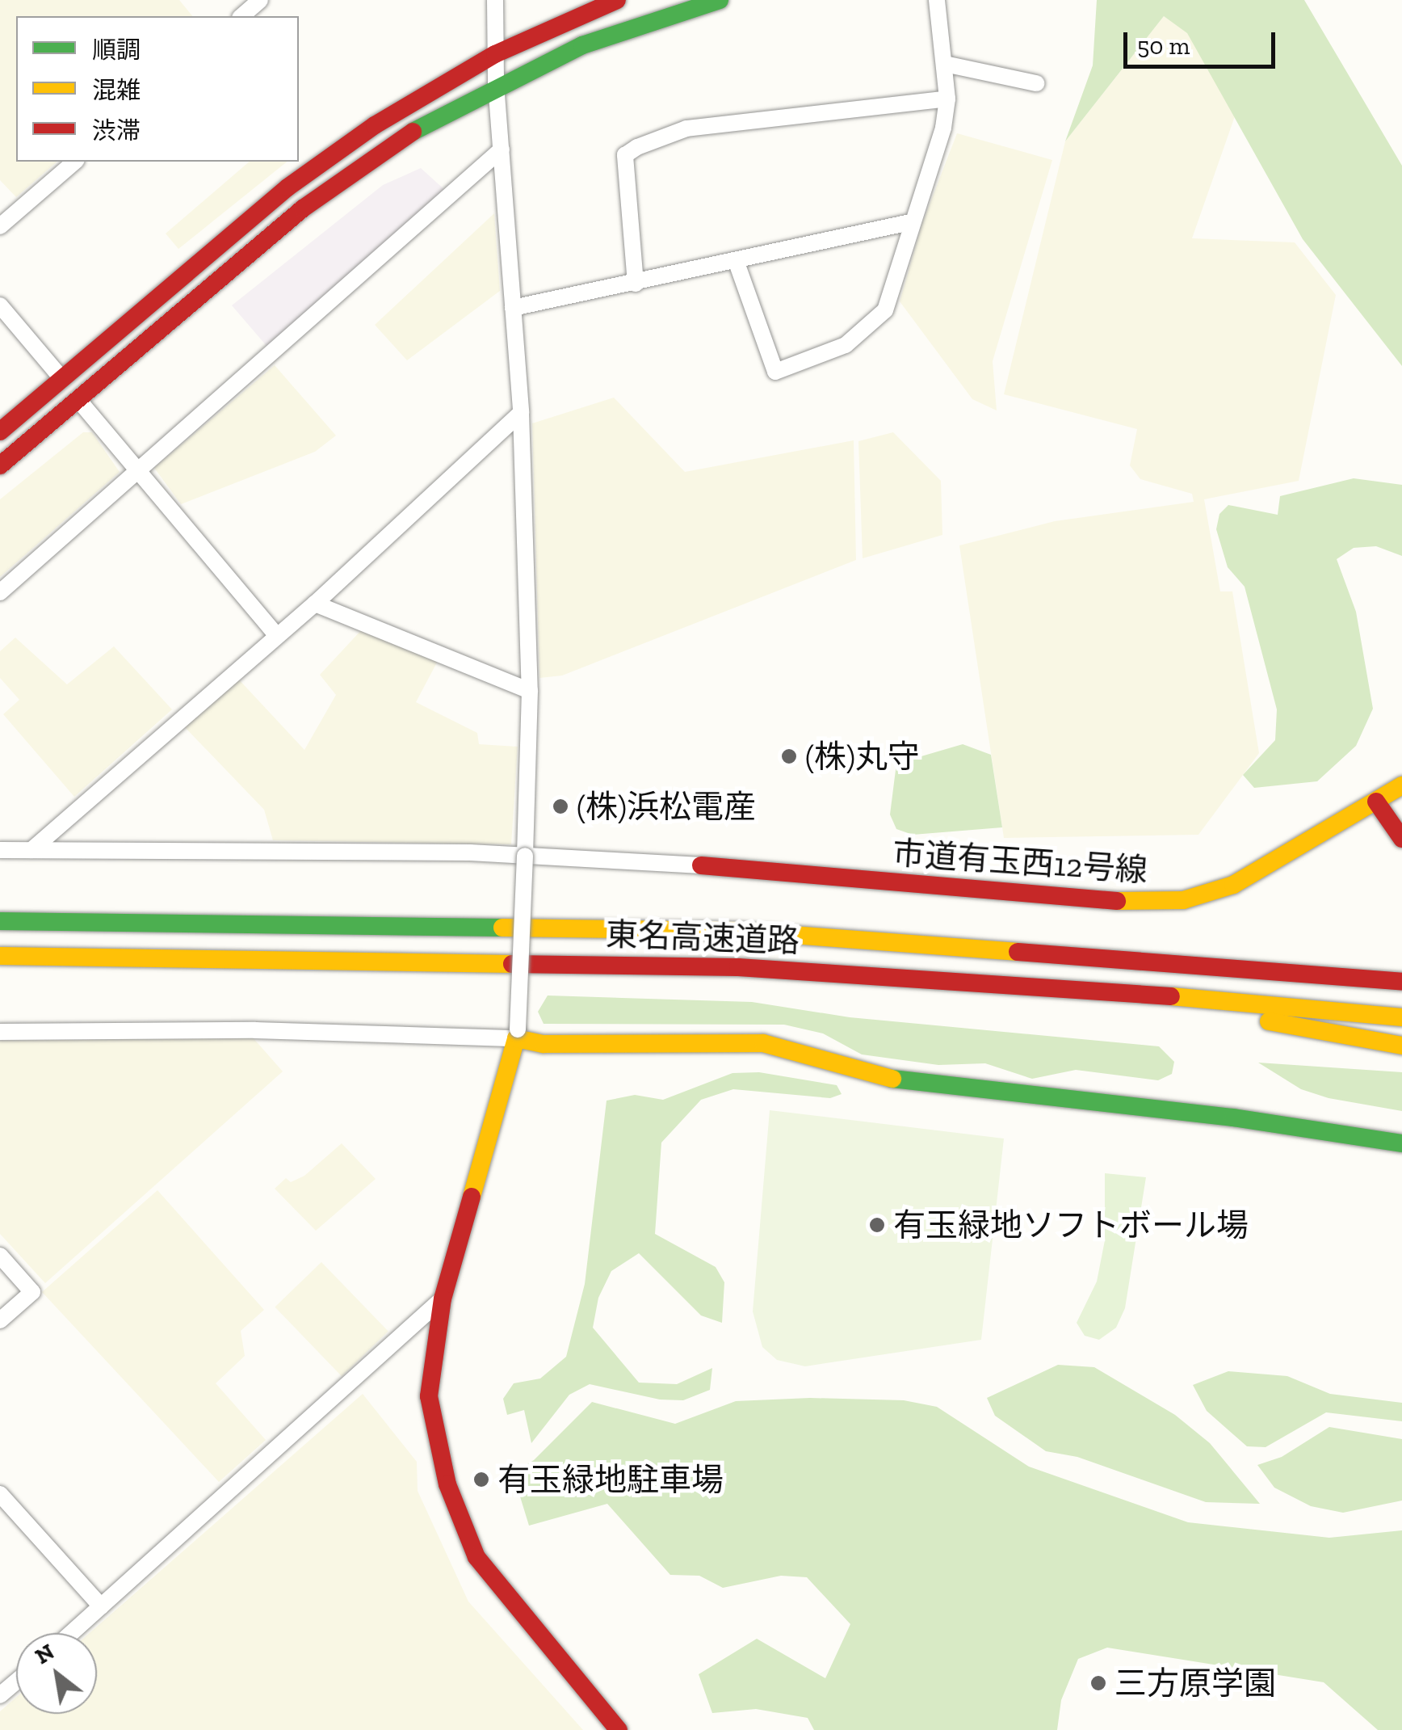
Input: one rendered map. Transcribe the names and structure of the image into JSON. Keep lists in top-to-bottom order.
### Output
{
  "streets": {
    "main road": ["市道有玉西12号線", "東名高速道路"]
  },
  "places": [
    "(株)丸守",
    "(株)浜松電産",
    "有玉緑地ソフトボール場",
    "有玉緑地駐車場",
    "三方原学園"
  ],
  "legend": ["順調", "混雑", "渋滞"],
  "scale_bar": "50 m",
  "north": "top left"
}
